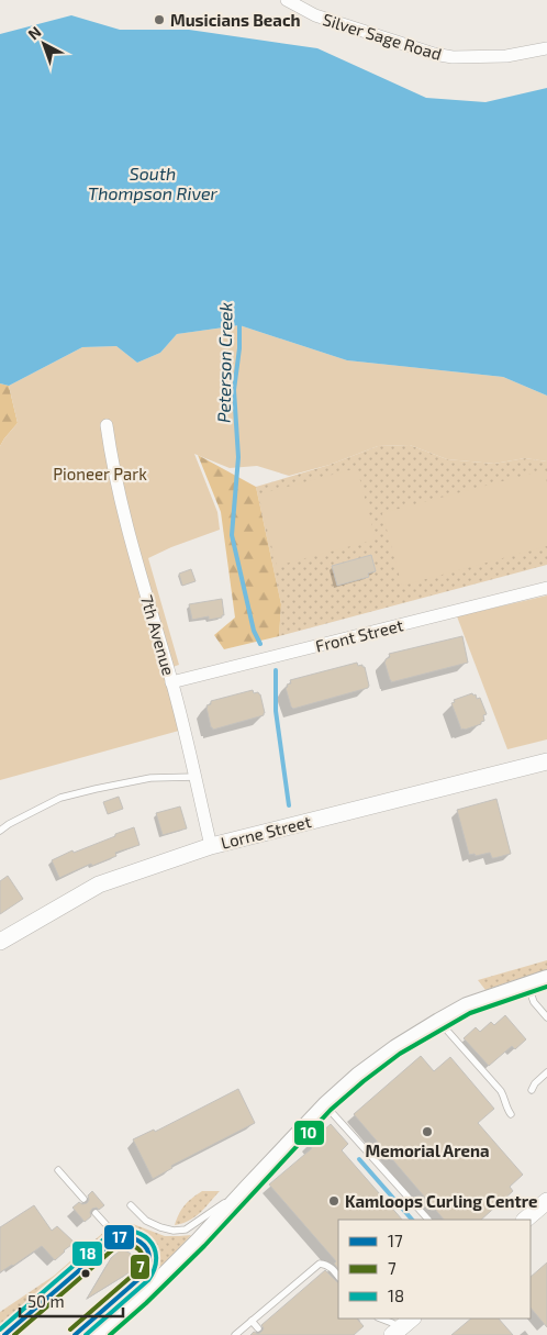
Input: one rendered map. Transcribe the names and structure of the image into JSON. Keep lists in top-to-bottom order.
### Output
{
  "streets": {
    "street": [
      "Silver Sage Road",
      "7th Avenue",
      "Front Street",
      "Lorne Street"
    ]
  },
  "crossings": [
    ["7th Avenue", "Front Street"],
    ["7th Avenue", "Lorne Street"]
  ],
  "water": ["South Thompson River", "Peterson Creek"],
  "parks": ["Pioneer Park"],
  "places": ["Musicians Beach", "Memorial Arena", "Kamloops Curling Centre"],
  "lines": [
    "transit line 10",
    "transit line 18",
    "transit line 17",
    "transit line 7"
  ],
  "legend": ["17", "7", "18"],
  "scale_bar": "50 m",
  "north": "top left"
}
